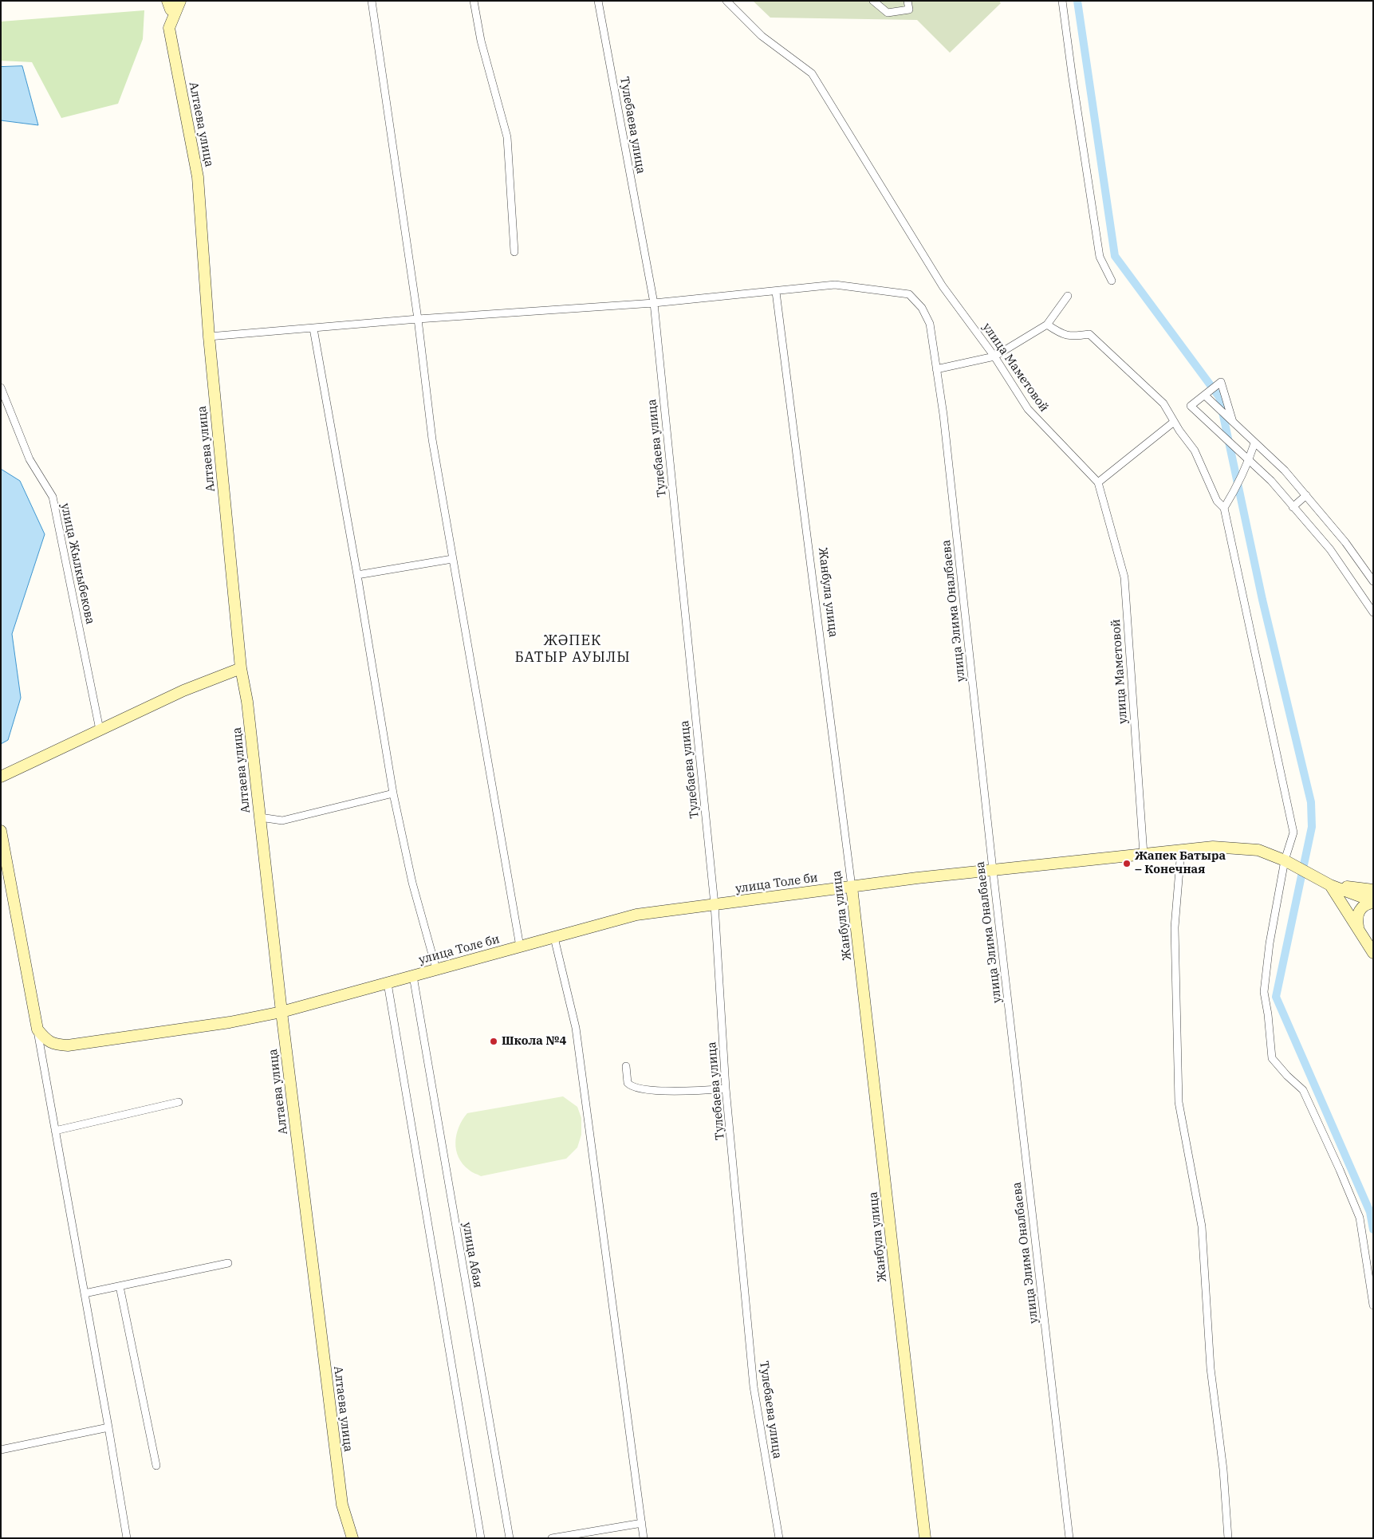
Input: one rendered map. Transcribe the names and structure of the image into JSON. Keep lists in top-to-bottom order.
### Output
{
  "streets": {
    "main road": ["Алтаева улица", "Жанбула улица", "улица Толе би"],
    "street": [
      "Тулебаева улица",
      "улица Маметовой",
      "улица Жылкыбекова",
      "улица Элима Оналбаева",
      "улица Абая"
    ]
  },
  "crossings": [
    ["Алтаева улица", "улица Толе би"],
    ["Тулебаева улица", "улица Толе би"],
    ["улица Маметовой", "улица Толе би"],
    ["Жанбула улица", "улица Элима Оналбаева"],
    ["Жанбула улица", "улица Толе би"],
    ["улица Элима Оналбаева", "улица Толе би"],
    ["улица Толе би", "улица Абая"]
  ],
  "districts": ["ЖӘПЕК БАТЫР АУЫЛЫ"],
  "places": ["Жапек Батыра – Конечная", "Школа №4"]
}
